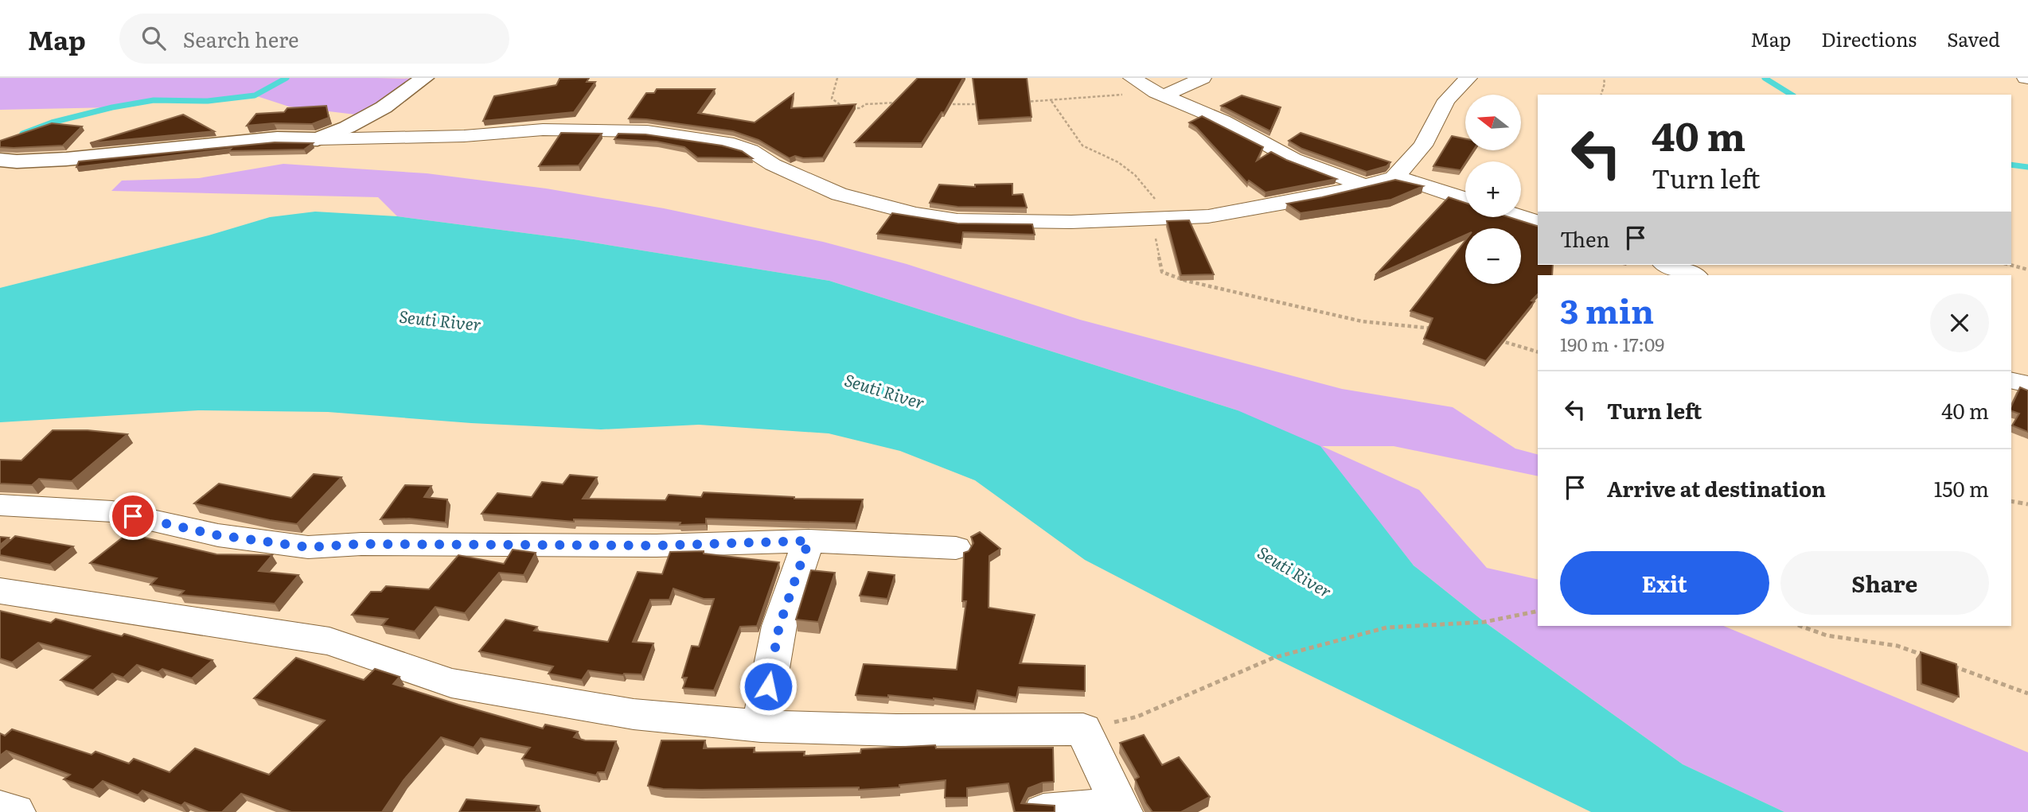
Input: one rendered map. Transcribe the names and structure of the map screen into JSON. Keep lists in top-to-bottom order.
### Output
{
  "water": ["Seuti River"],
  "north": "left",
  "page": {
    "header": "Map",
    "search": "Search here",
    "nav": ["Map", "Directions", "Saved"],
    "map_buttons": ["+", "−"],
    "turn": ["40 m", "Turn left"],
    "then": "Then",
    "heading": ["3 min", "190 m · 17:09"],
    "list": [
      {
        "name": "Turn left",
        "value": "40 m"
      },
      {
        "name": "Arrive at destination",
        "value": "150 m"
      }
    ],
    "buttons": ["Exit", "Share"]
  }
}
